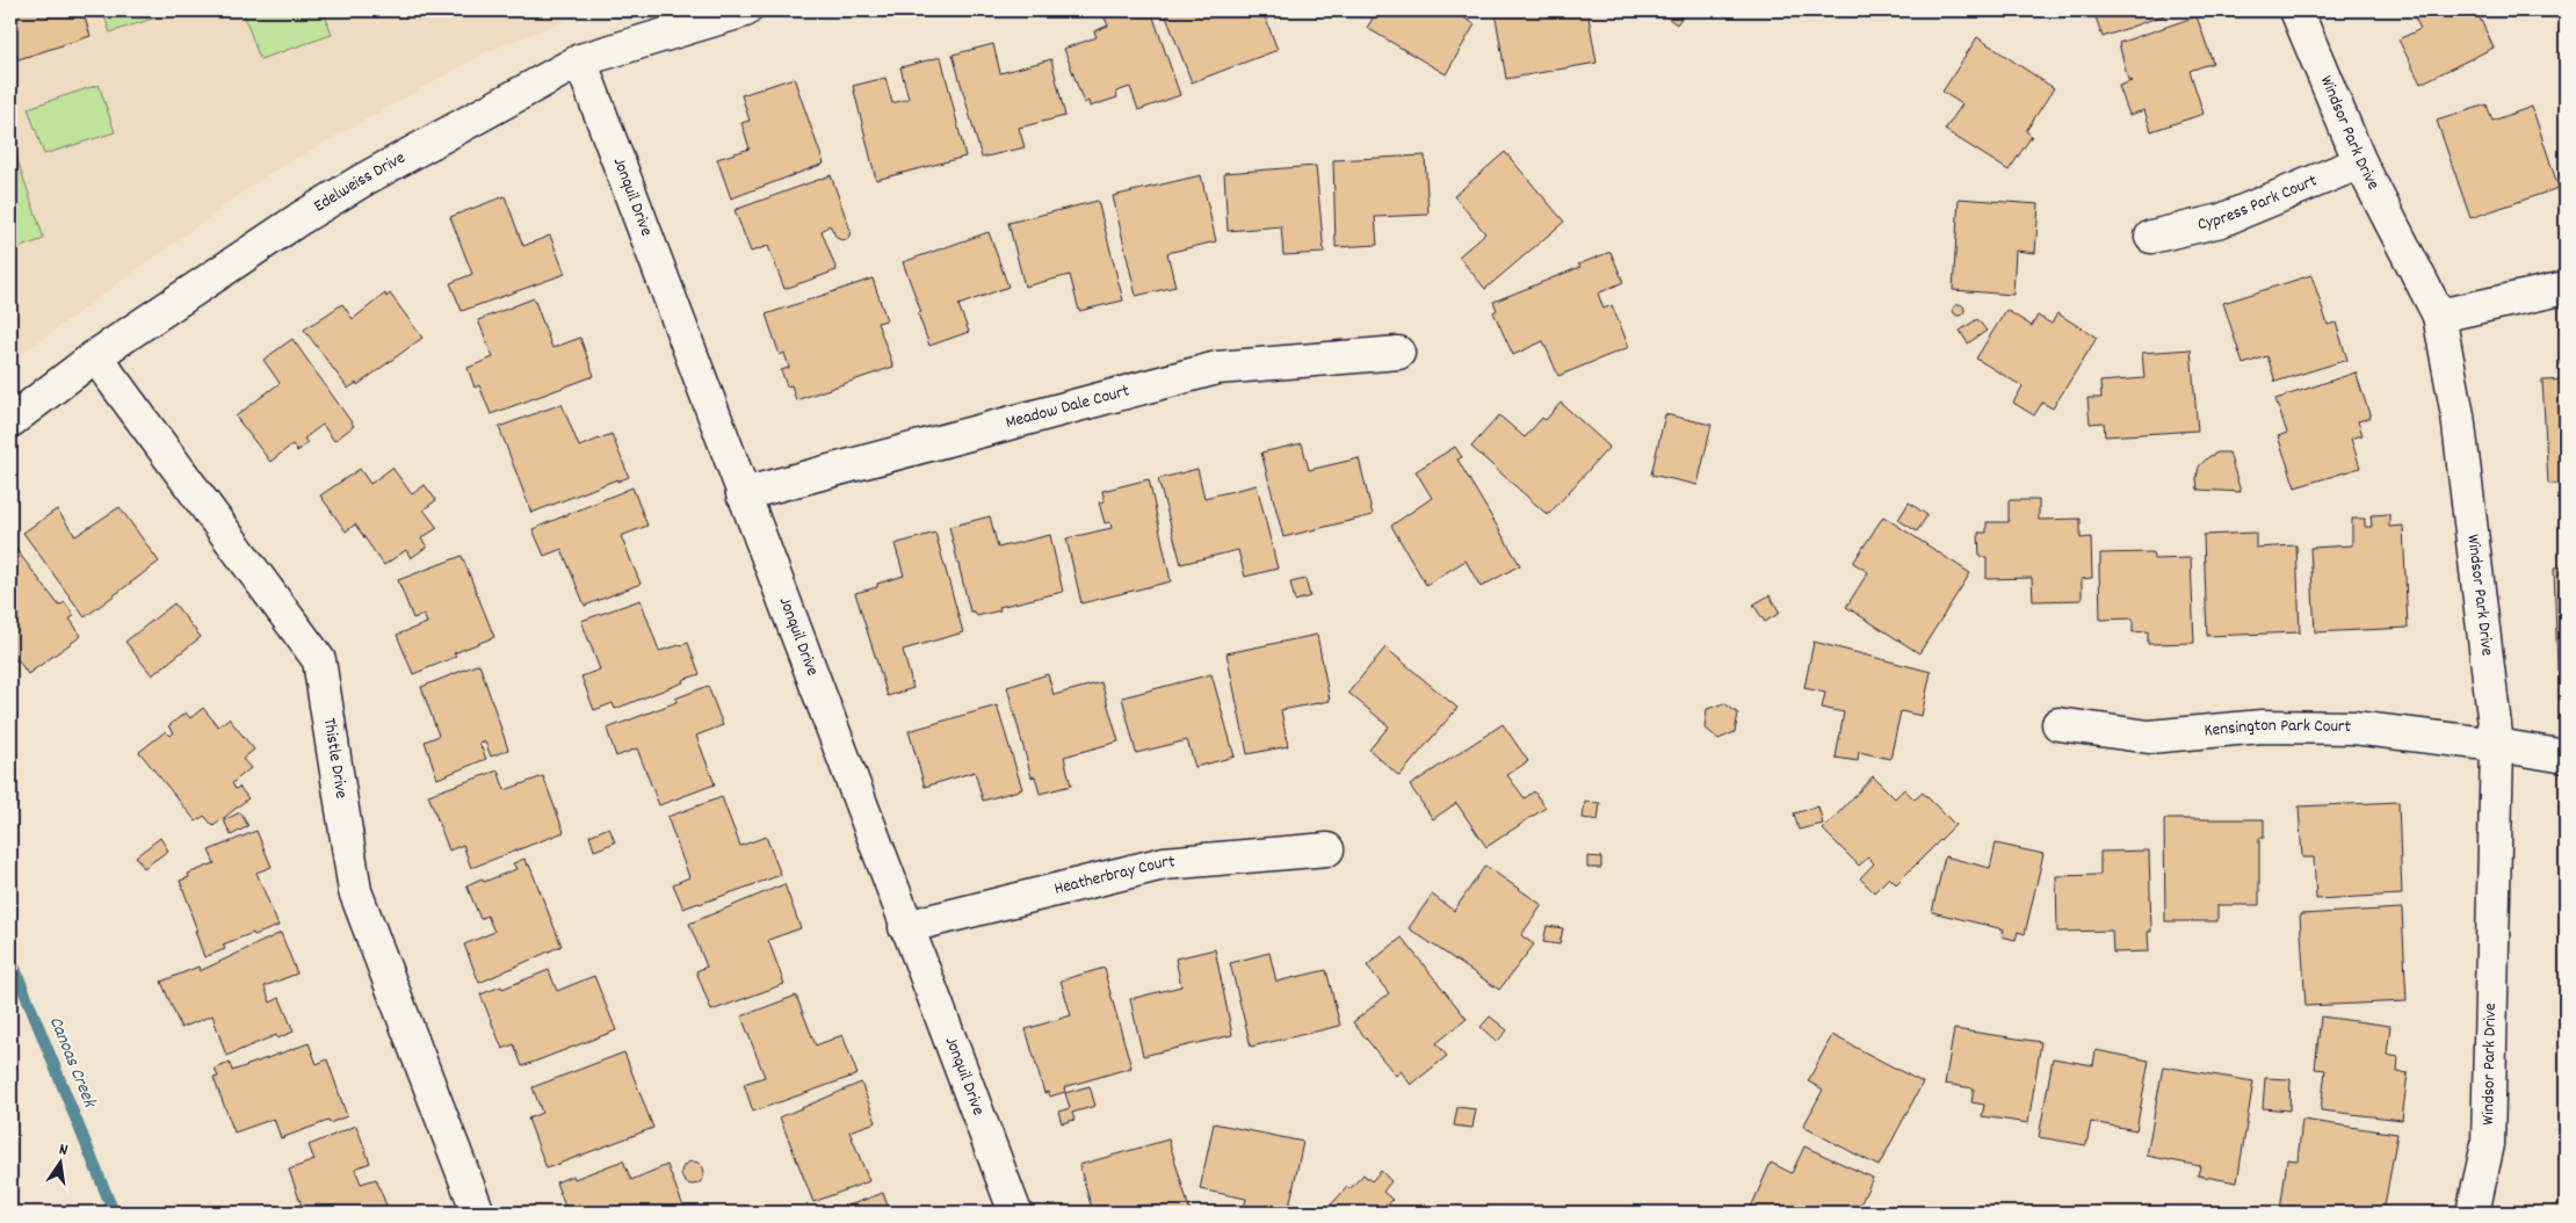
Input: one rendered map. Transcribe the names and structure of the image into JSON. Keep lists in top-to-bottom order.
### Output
{
  "streets": {
    "street": [
      "Windsor Park Drive",
      "Edelweiss Drive",
      "Jonquil Drive",
      "Cypress Park Court",
      "Meadow Dale Court",
      "Kensington Park Court",
      "Thistle Drive",
      "Heatherbray Court"
    ]
  },
  "crossings": [
    ["Windsor Park Drive", "Cypress Park Court"],
    ["Windsor Park Drive", "Kensington Park Court"],
    ["Edelweiss Drive", "Jonquil Drive"],
    ["Edelweiss Drive", "Thistle Drive"],
    ["Jonquil Drive", "Meadow Dale Court"],
    ["Jonquil Drive", "Heatherbray Court"]
  ],
  "water": ["Canoas Creek"],
  "north": "top"
}
